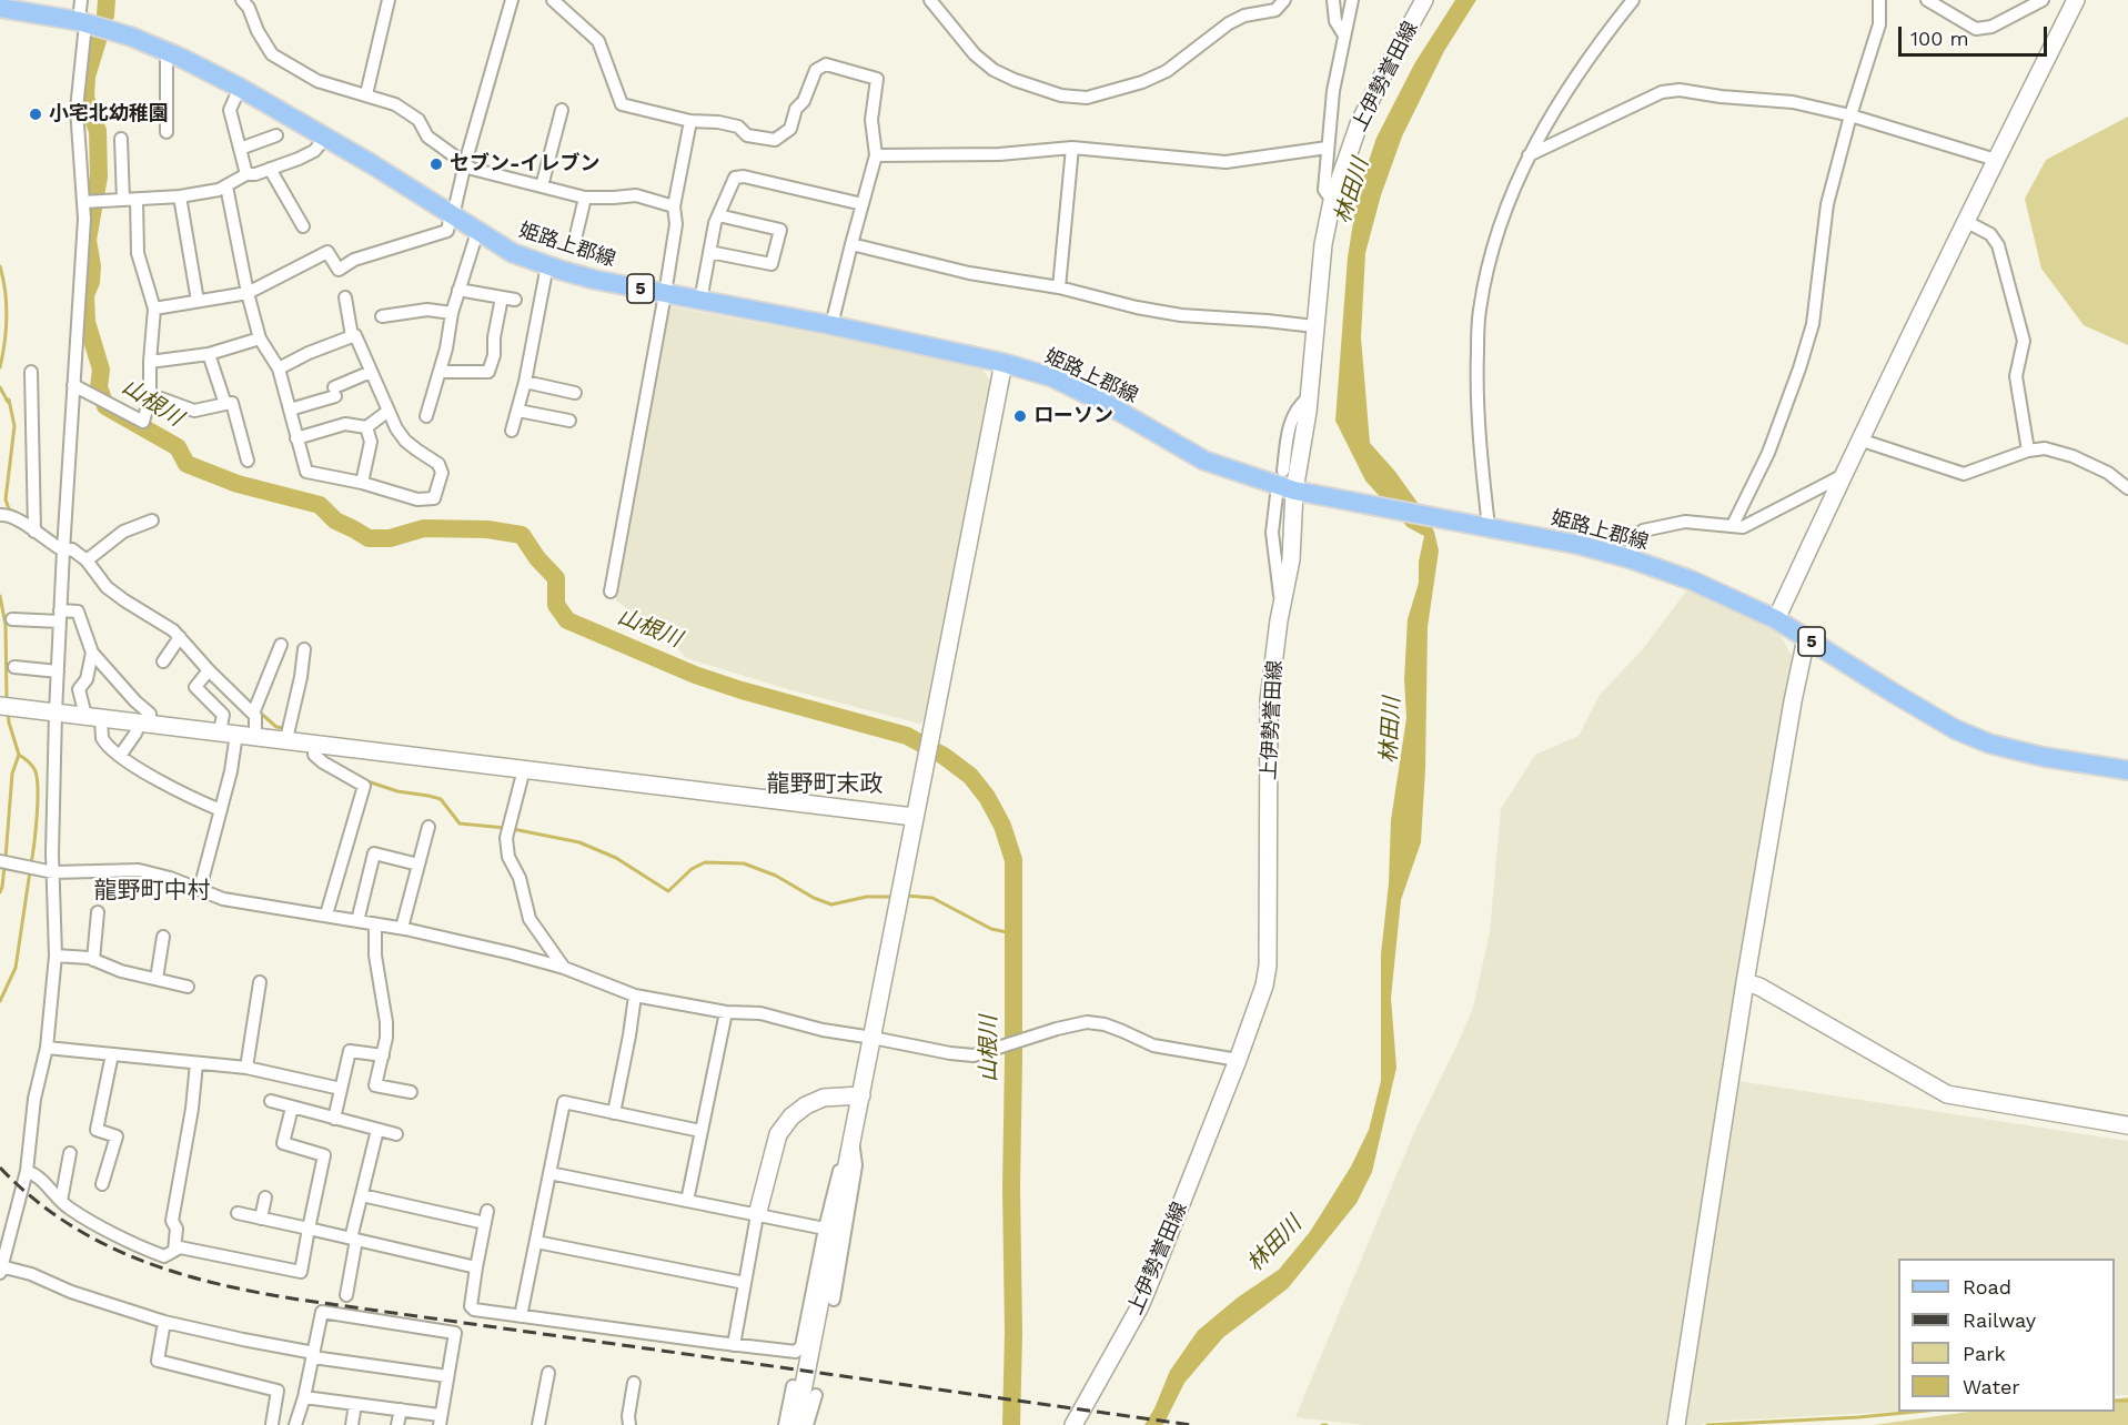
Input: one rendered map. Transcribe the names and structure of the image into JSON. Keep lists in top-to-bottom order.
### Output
{
  "streets": {
    "main road": ["姫路上郡線", "5"],
    "street": ["上伊勢誉田線"]
  },
  "crossings": [
    ["上伊勢誉田線", "姫路上郡線"]
  ],
  "districts": ["龍野町末政", "龍野町中村"],
  "water": ["林田川", "山根川"],
  "places": ["小宅北幼稚園", "セブン-イレブン", "ローソン"],
  "legend": [
    "Road",
    "Railway",
    "Park",
    "Water"
  ],
  "scale_bar": "100 m"
}
